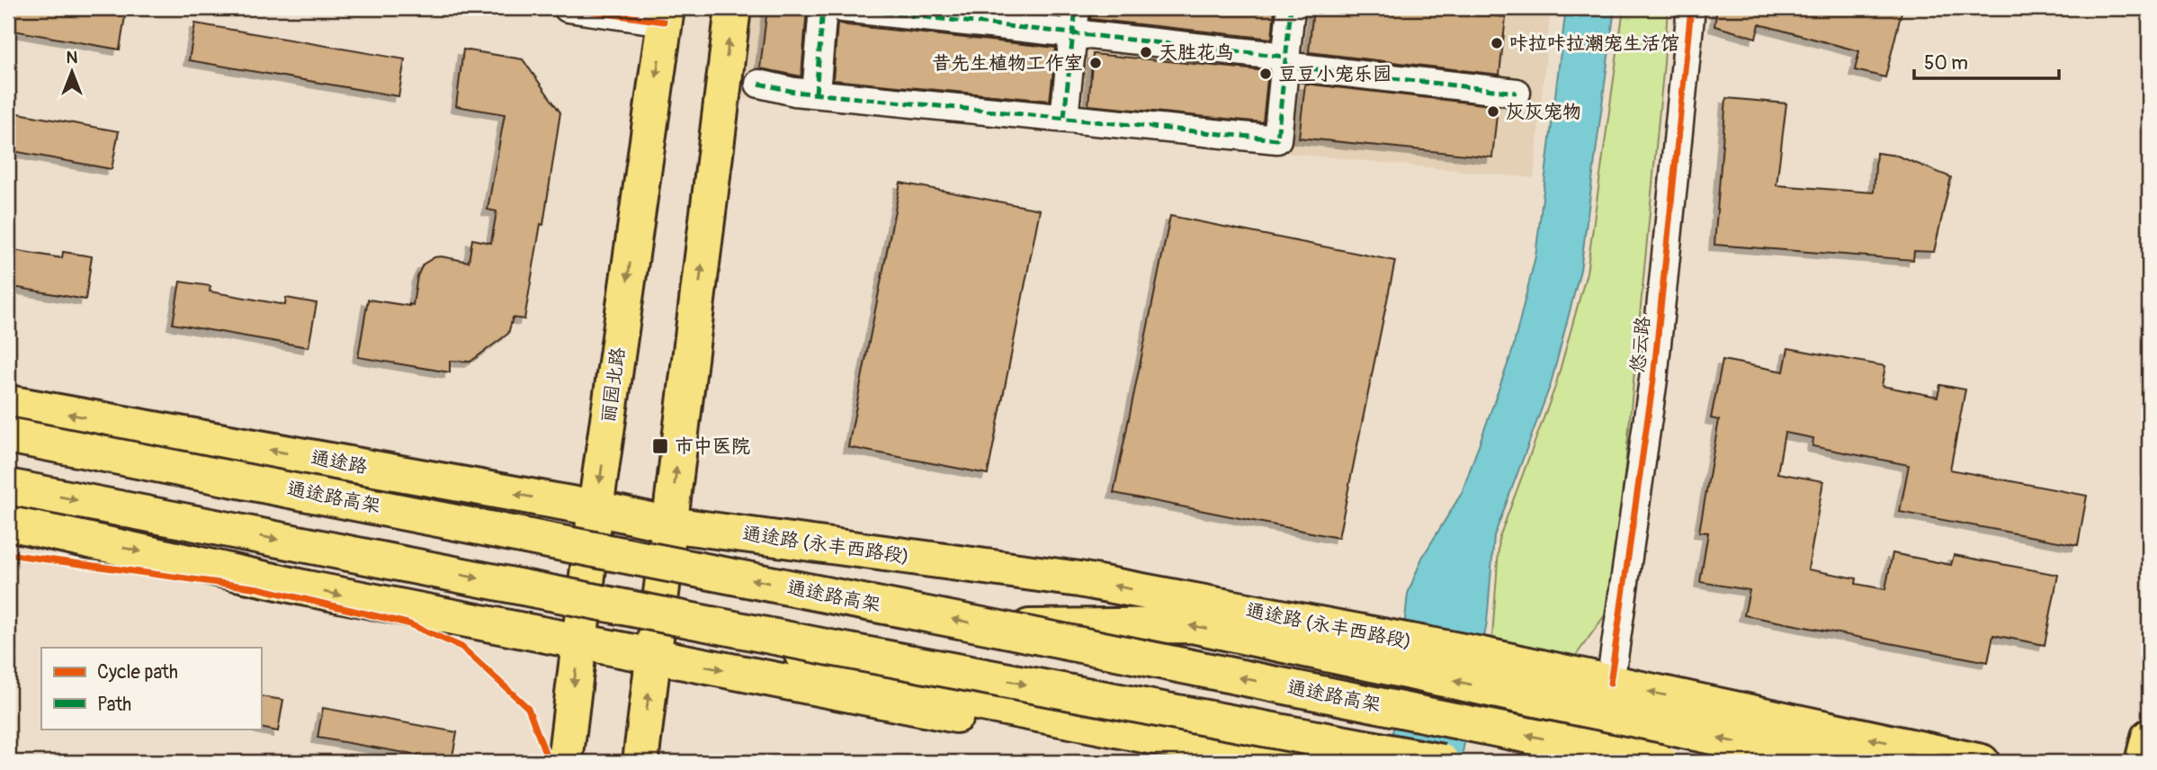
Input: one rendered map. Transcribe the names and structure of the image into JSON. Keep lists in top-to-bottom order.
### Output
{
  "streets": {
    "main road": [
      "丽园北路",
      "通途路",
      "通途路高架",
      "通途路 (永丰西路段)"
    ],
    "street": ["悠云路"]
  },
  "crossings": [
    ["悠云路", "通途路 (永丰西路段)"],
    ["丽园北路", "通途路"],
    ["通途路", "通途路 (永丰西路段)"]
  ],
  "places": {
    "other": [
      "咔拉咔拉潮宠生活馆",
      "天胜花鸟",
      "昔先生植物工作室",
      "豆豆小宠乐园",
      "灰灰宠物"
    ],
    "transit": ["市中医院"]
  },
  "legend": ["Cycle path", "Path"],
  "scale_bar": "50 m",
  "north": "top"
}
